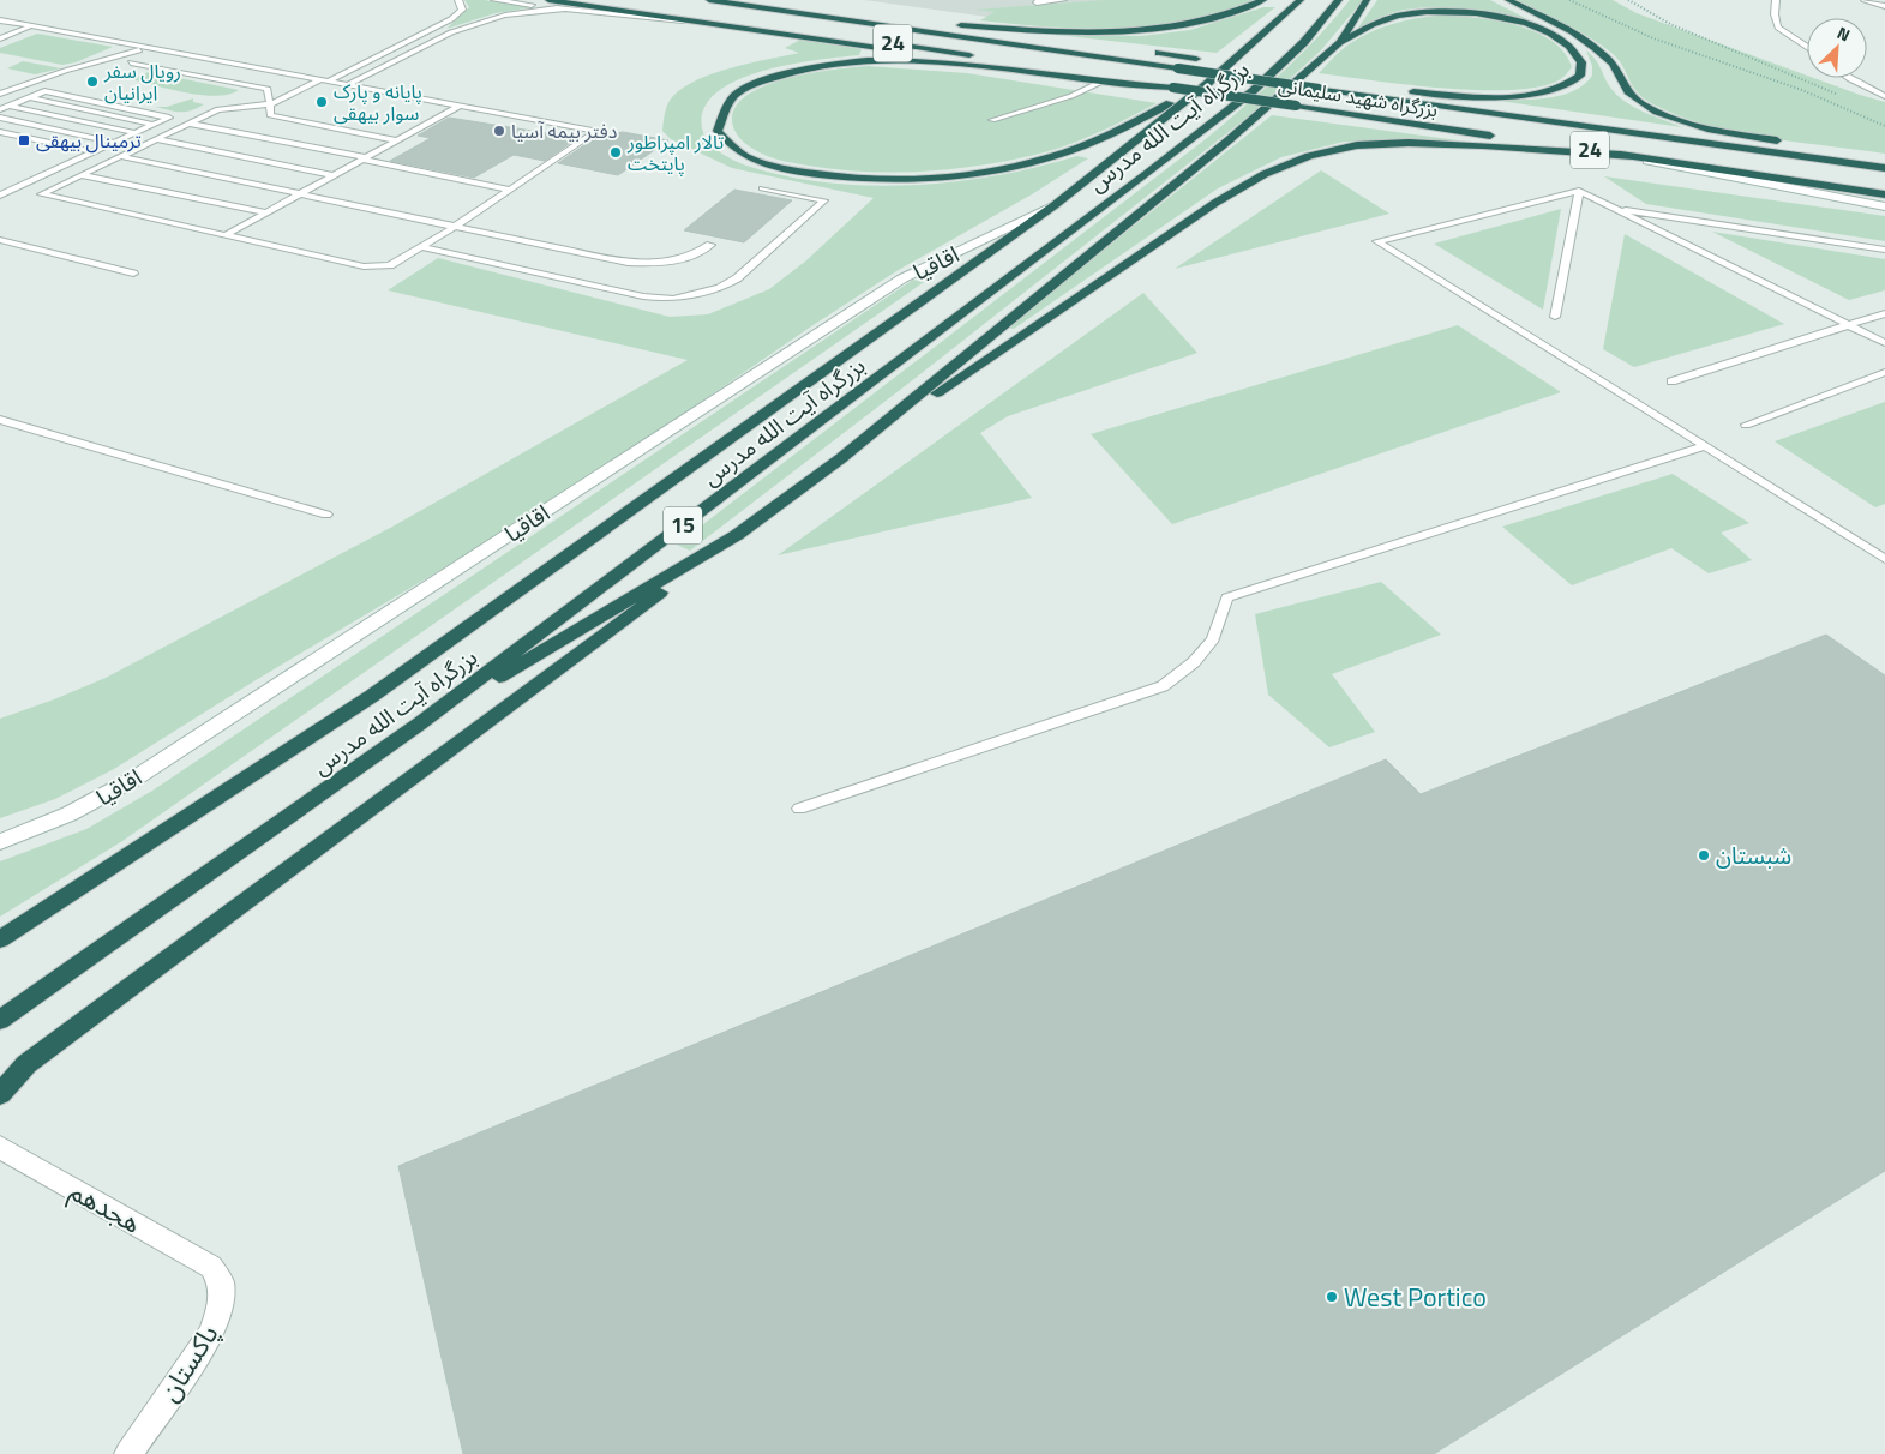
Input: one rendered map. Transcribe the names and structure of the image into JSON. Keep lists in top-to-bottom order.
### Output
{
  "streets": {
    "highway": [
      "24",
      "بزرگراه شهید سلیمانی",
      "بزرگراه آیت الله مدرس",
      "15"
    ],
    "main road": ["اقاقیا", "هجدهم", "پاکستان"]
  },
  "crossings": [
    ["بزرگراه آیت الله مدرس", "اقاقیا"],
    ["هجدهم", "پاکستان"]
  ],
  "places": {
    "other": [
      "رویال سفر ایرانیان",
      "پایانه و پارک سوار بیهقی",
      "دفتر بیمه آسیا",
      "تالار امپراطور پایتخت",
      "شبستان",
      "West Portico"
    ],
    "transit": ["ترمینال بیهقی"]
  },
  "north": "top right"
}
